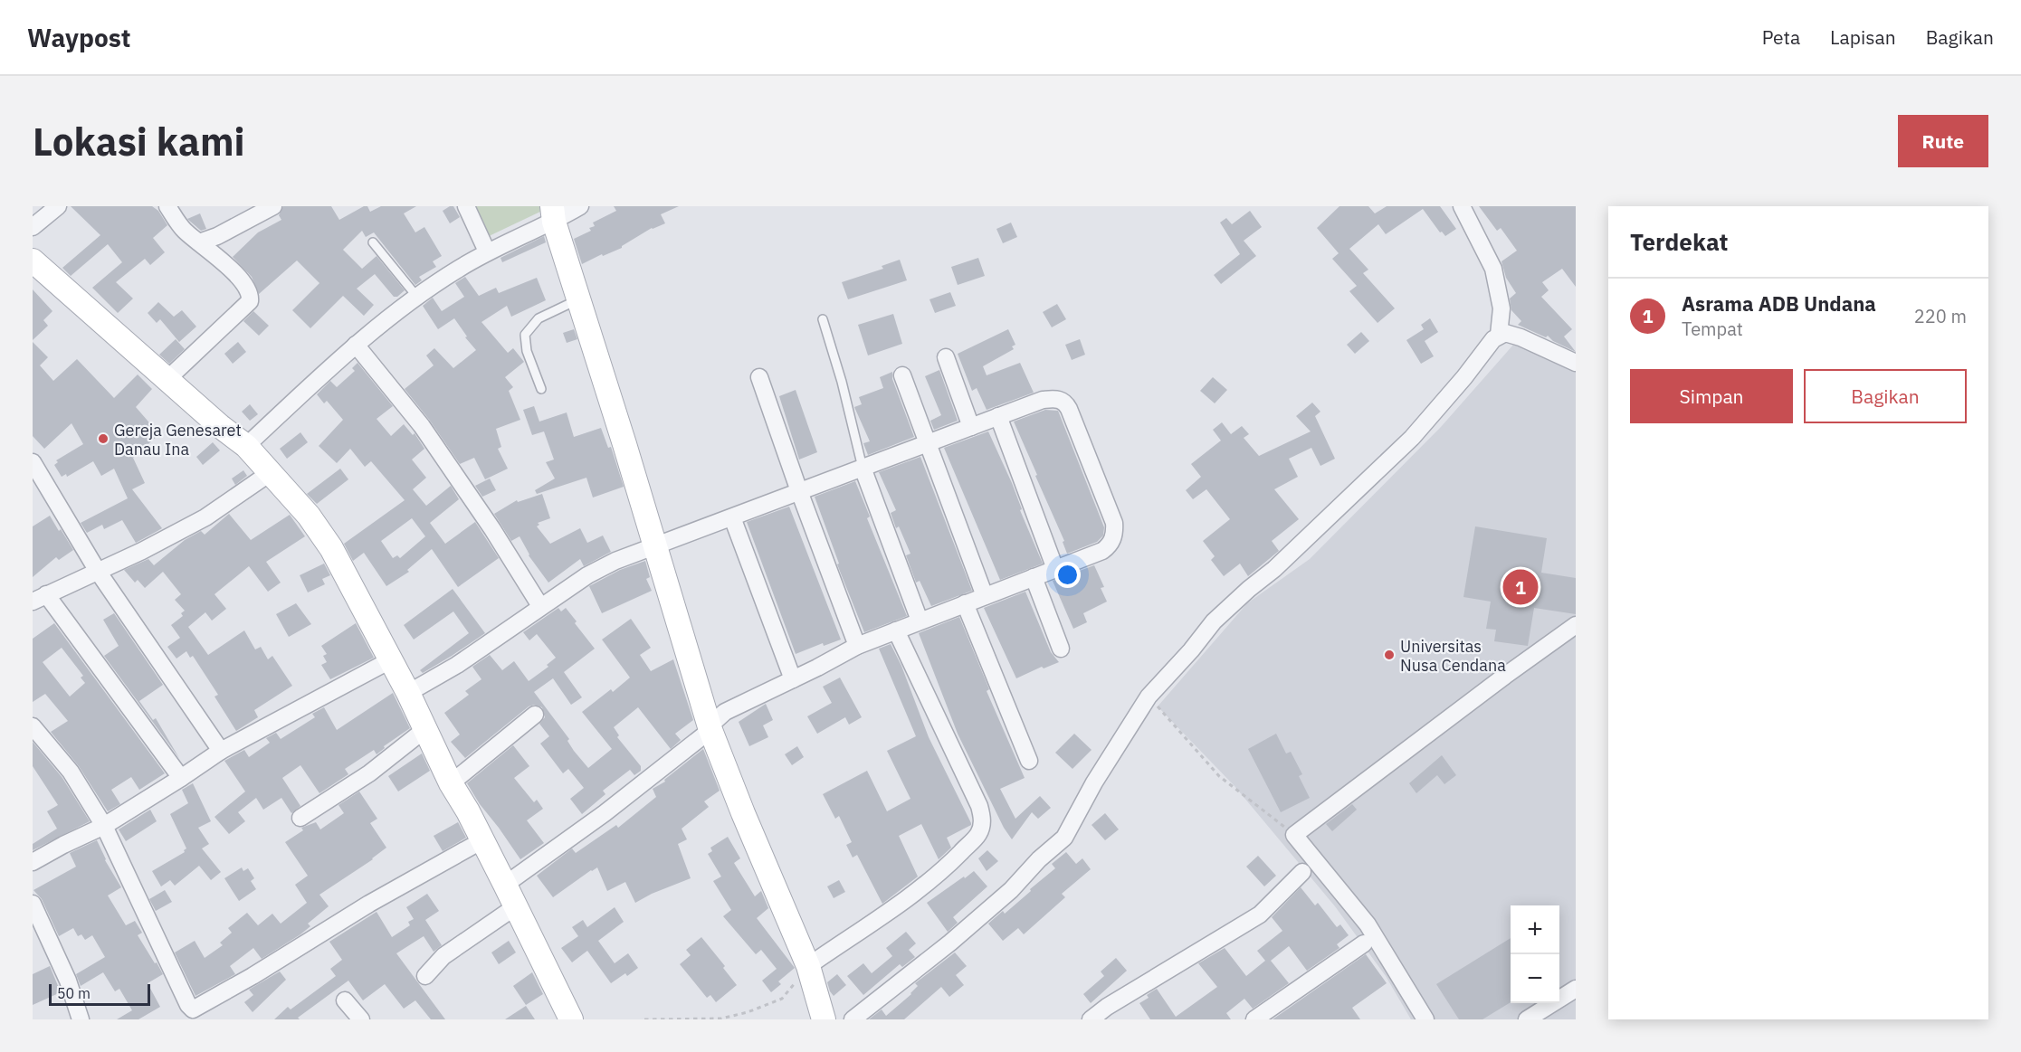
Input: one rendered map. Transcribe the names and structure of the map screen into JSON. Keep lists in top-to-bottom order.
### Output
{
  "places": ["Gereja Genesaret Danau Ina", "Universitas Nusa Cendana"],
  "scale_bar": "50 m",
  "page": {
    "header": "Waypost",
    "nav": ["Peta", "Lapisan", "Bagikan"],
    "buttons": [
      "Rute",
      ["Simpan", "Bagikan"]
    ],
    "title": "Lokasi kami",
    "heading": "Terdekat",
    "list": [
      {
        "mark": "1",
        "name": "Asrama ADB Undana",
        "note": "Tempat",
        "value": "220 m"
      }
    ],
    "pins": "1",
    "map_buttons": ["+", "−"],
    "scale": "50 m"
  }
}
